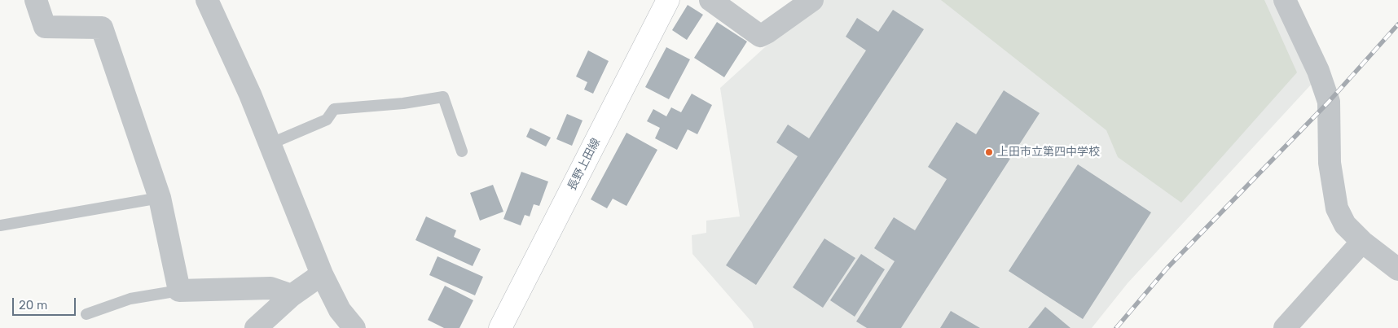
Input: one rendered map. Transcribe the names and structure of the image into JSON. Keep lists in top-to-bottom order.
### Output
{
  "streets": {
    "main road": ["長野上田線"]
  },
  "places": ["上田市立第四中学校"],
  "scale_bar": "20 m"
}
